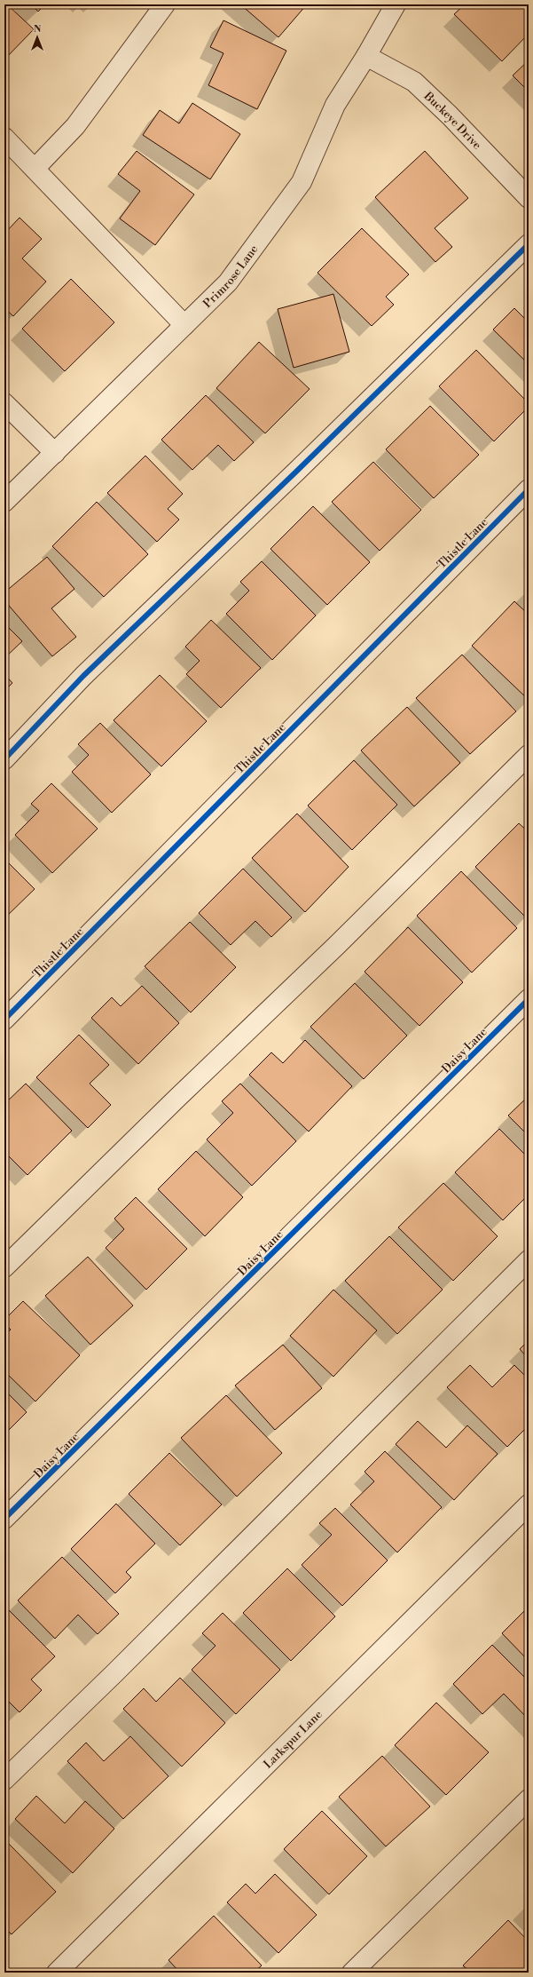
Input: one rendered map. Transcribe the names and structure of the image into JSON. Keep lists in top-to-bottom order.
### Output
{
  "streets": {
    "street": [
      "Buckeye Drive",
      "Primrose Lane",
      "Thistle Lane",
      "Daisy Lane",
      "Larkspur Lane"
    ]
  },
  "crossings": [
    ["Buckeye Drive", "Primrose Lane"]
  ],
  "north": "top"
}
